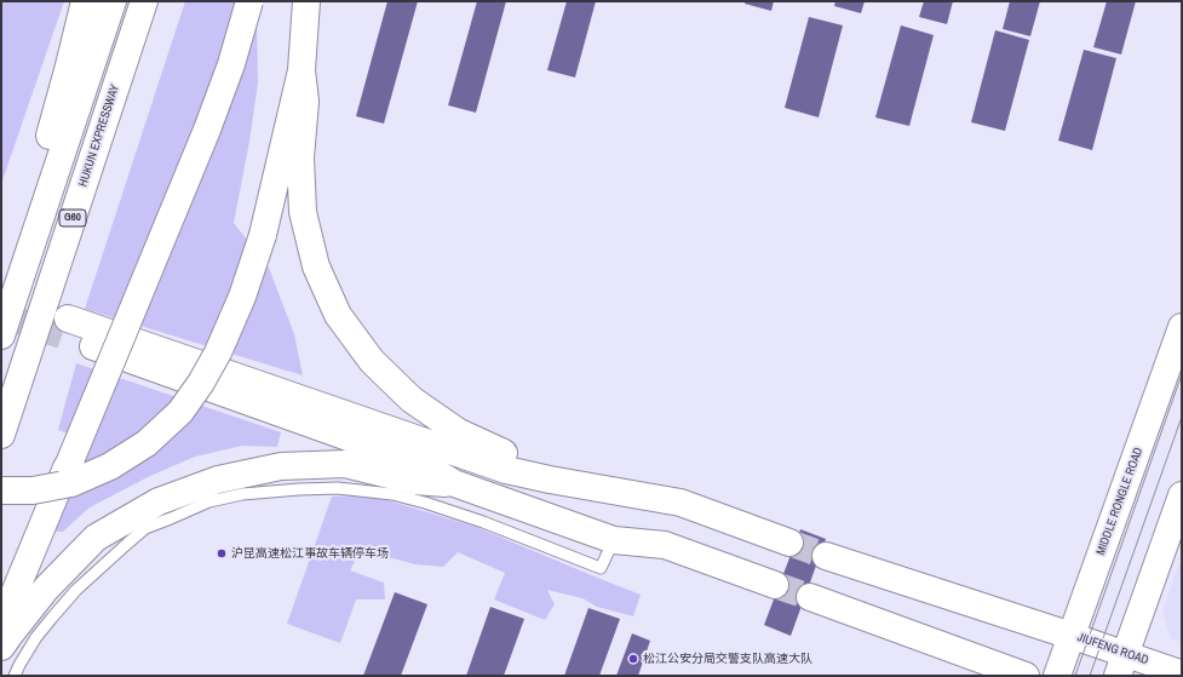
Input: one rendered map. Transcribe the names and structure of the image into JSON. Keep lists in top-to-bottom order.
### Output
{
  "streets": {
    "main road": ["HUKUN EXPRESSWAY", "G60", "MIDDLE RONGLE ROAD"],
    "street": ["JIUFENG ROAD"]
  },
  "crossings": [
    ["MIDDLE RONGLE ROAD", "JIUFENG ROAD"]
  ],
  "places": ["沪昆高速松江事故车辆停车场", "松江公安分局交警支队高速大队"]
}
